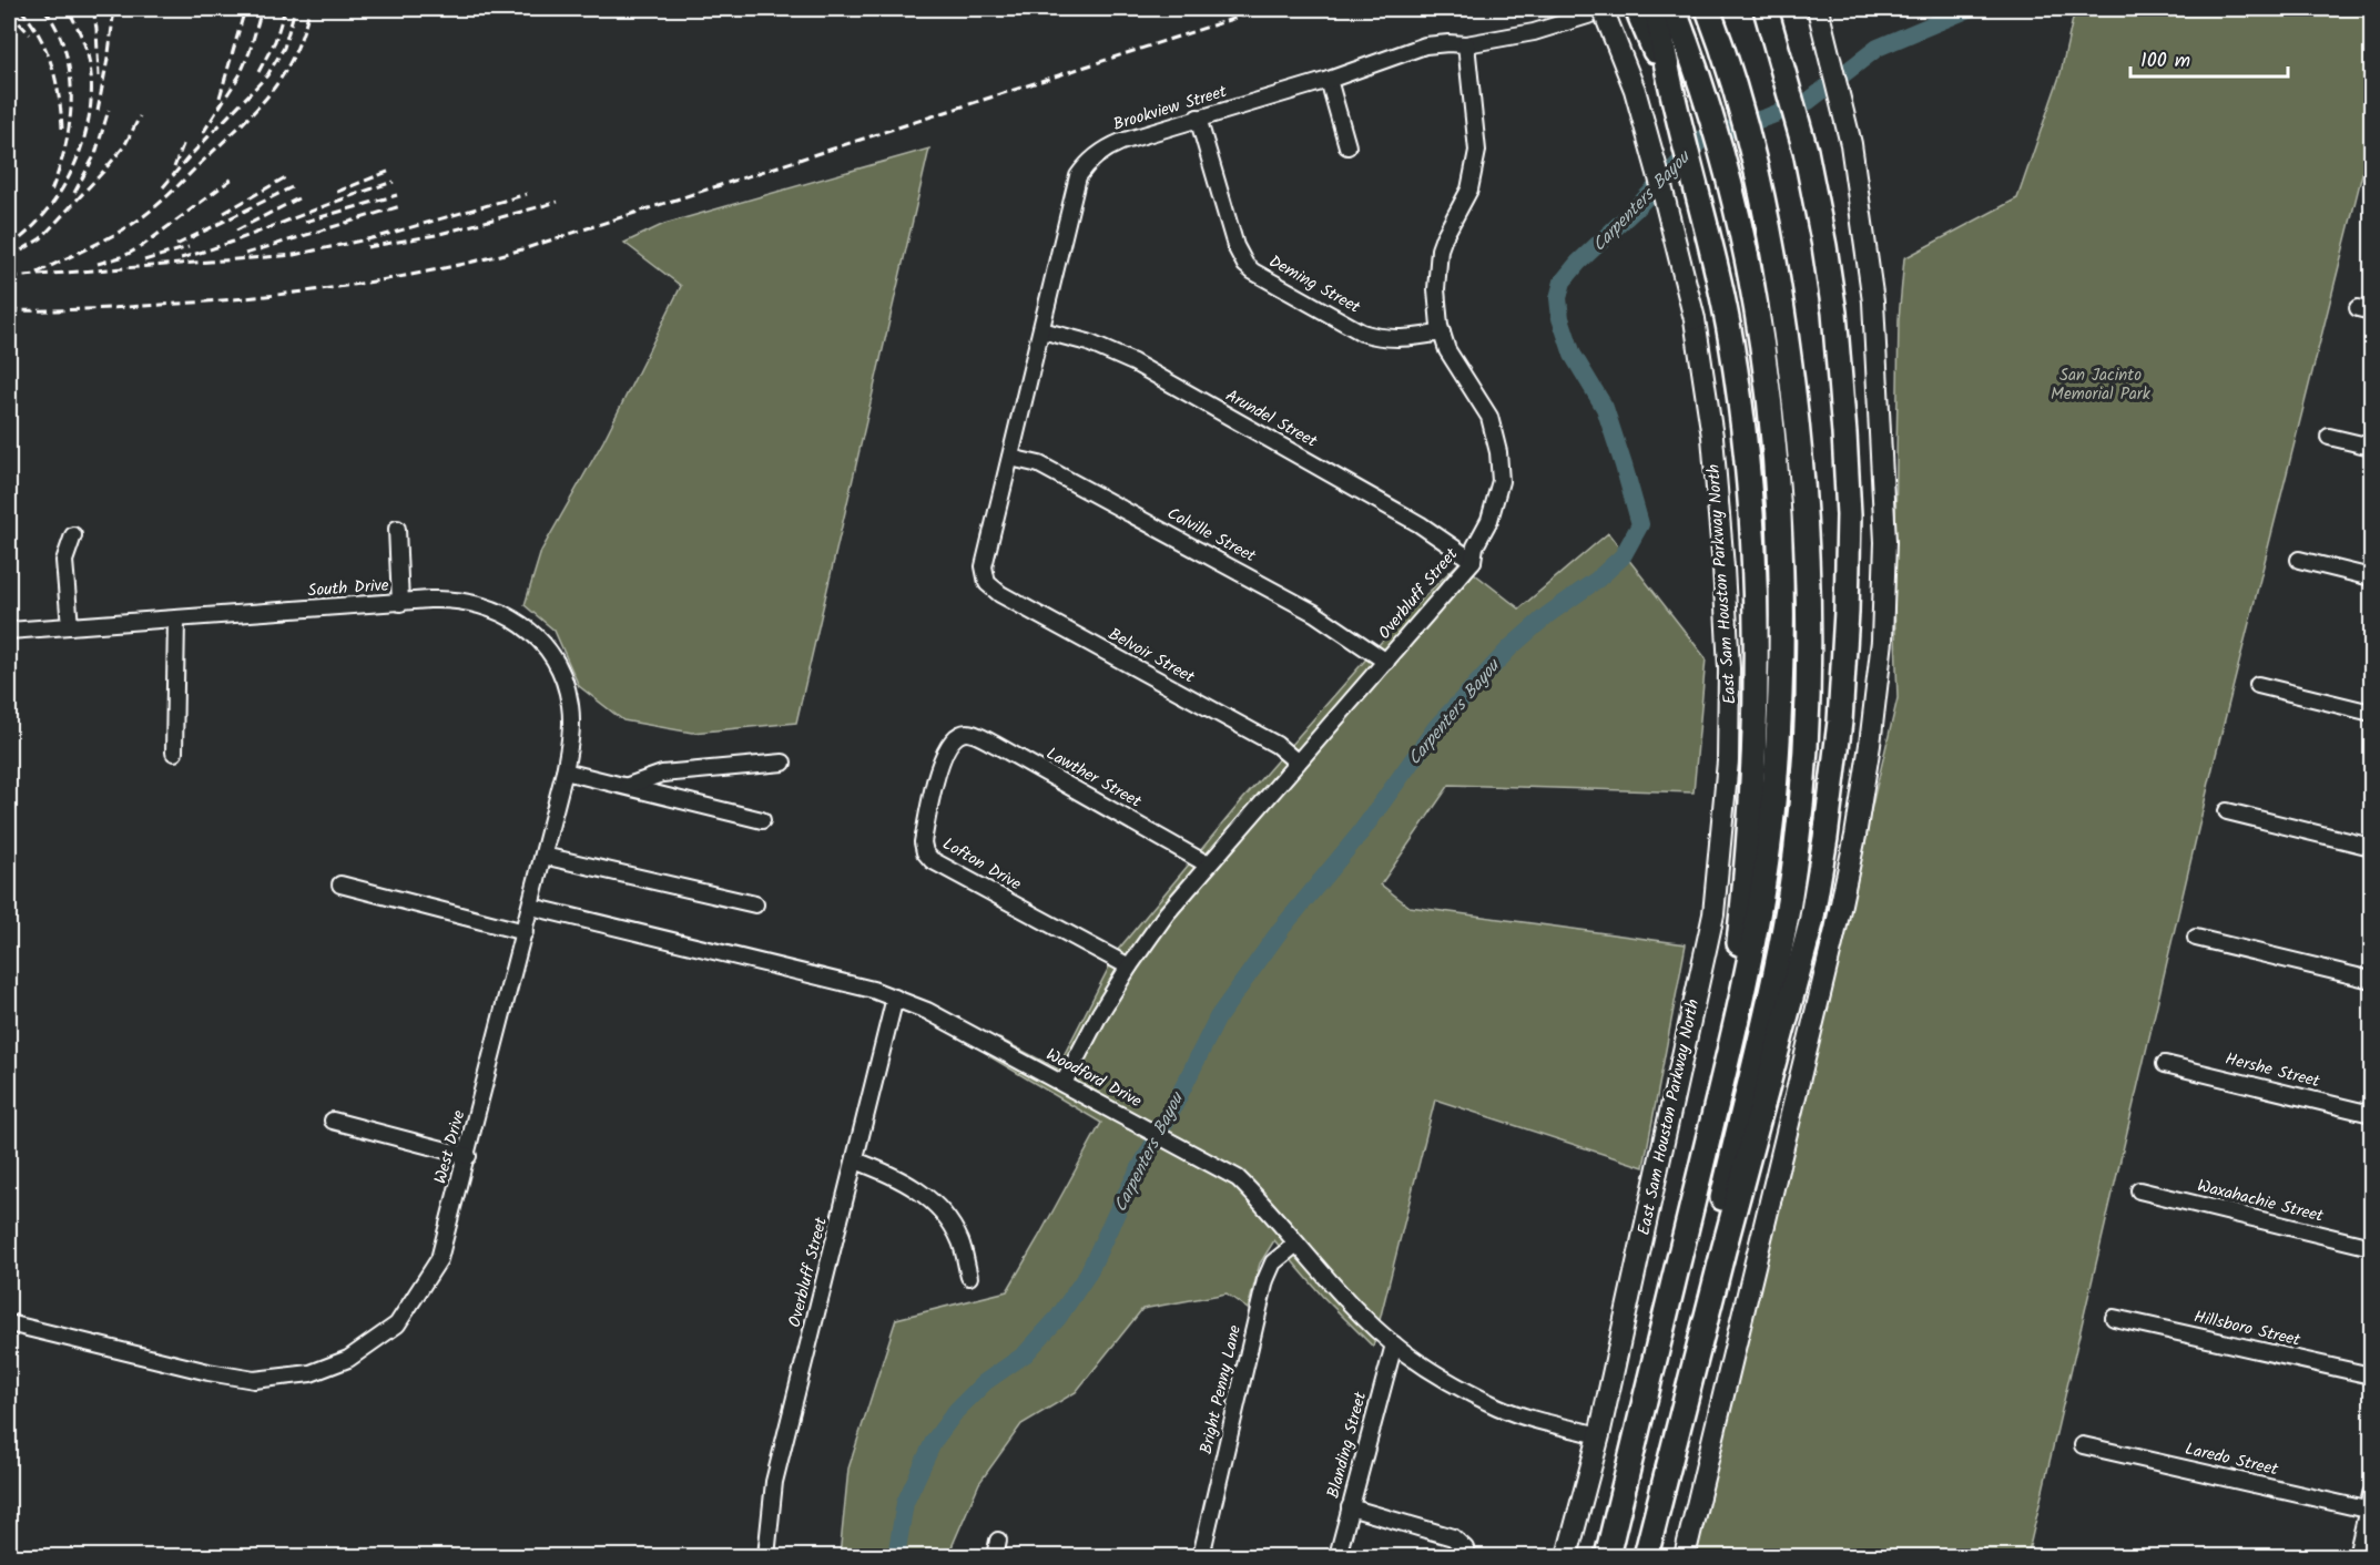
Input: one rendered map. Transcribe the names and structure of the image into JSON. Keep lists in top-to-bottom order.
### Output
{
  "streets": {
    "main road": ["East Sam Houston Parkway North"],
    "street": [
      "Brookview Street",
      "Deming Street",
      "Arundel Street",
      "Colville Street",
      "South Drive",
      "Overbluff Street",
      "Belvoir Street",
      "Lawther Street",
      "Lofton Drive",
      "Hershe Street",
      "Woodford Drive",
      "West Drive",
      "Waxahachie Street",
      "Hillsboro Street",
      "Bright Penny Lane",
      "Blanding Street",
      "Laredo Street"
    ]
  },
  "crossings": [
    ["Brookview Street", "Deming Street"],
    ["Brookview Street", "Arundel Street"],
    ["Brookview Street", "Colville Street"],
    ["Brookview Street", "Overbluff Street"],
    ["Brookview Street", "Belvoir Street"],
    ["Deming Street", "Overbluff Street"],
    ["Arundel Street", "Overbluff Street"],
    ["Colville Street", "Overbluff Street"],
    ["East Sam Houston Parkway North", "Woodford Drive"],
    ["South Drive", "West Drive"],
    ["Overbluff Street", "Belvoir Street"],
    ["Overbluff Street", "Lawther Street"],
    ["Overbluff Street", "Lofton Drive"],
    ["Overbluff Street", "Woodford Drive"],
    ["Lawther Street", "Lofton Drive"],
    ["Woodford Drive", "West Drive"],
    ["Woodford Drive", "Bright Penny Lane"],
    ["Woodford Drive", "Blanding Street"]
  ],
  "water": ["Carpenters Bayou"],
  "parks": ["San Jacinto Memorial Park"],
  "scale_bar": "100 m"
}
